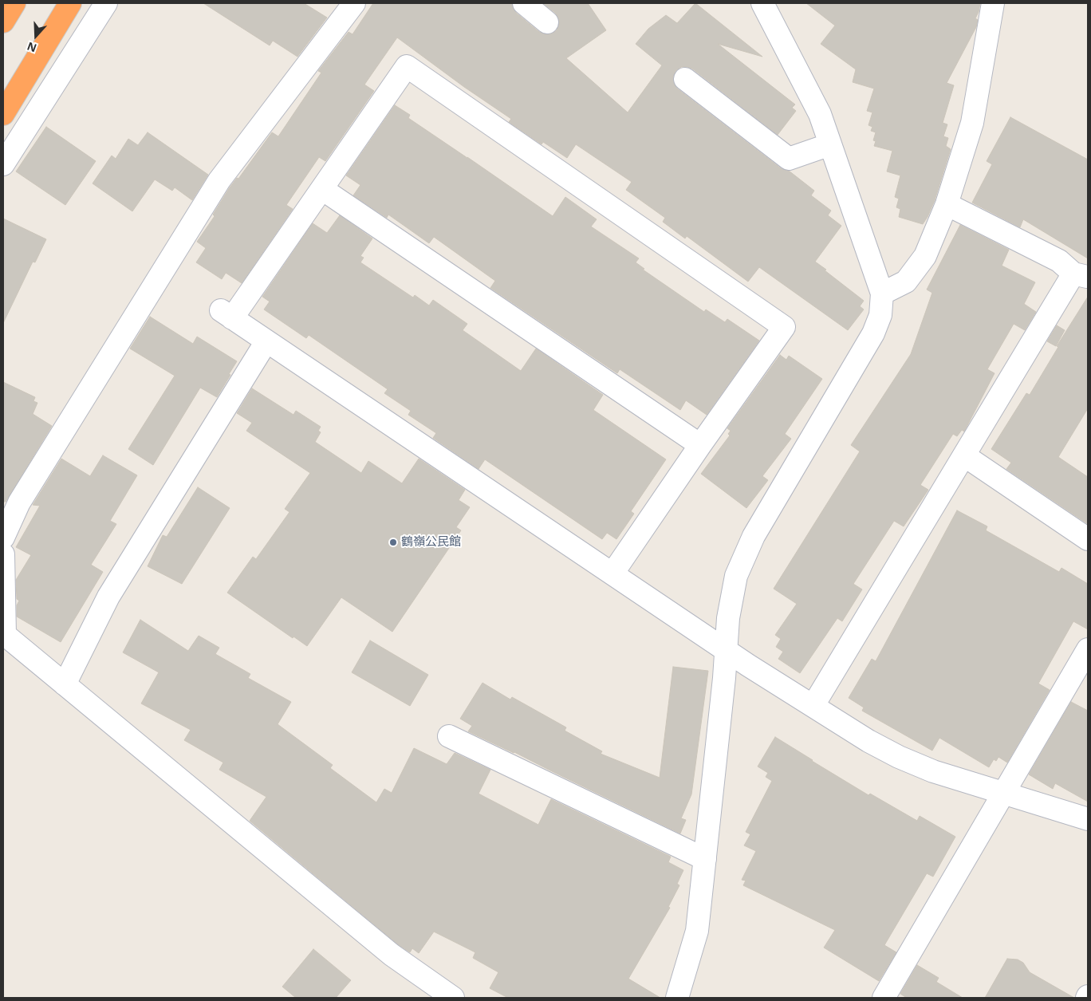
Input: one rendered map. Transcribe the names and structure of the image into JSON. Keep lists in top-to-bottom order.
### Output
{
  "places": ["鶴嶺公民館"],
  "north": "bottom"
}
